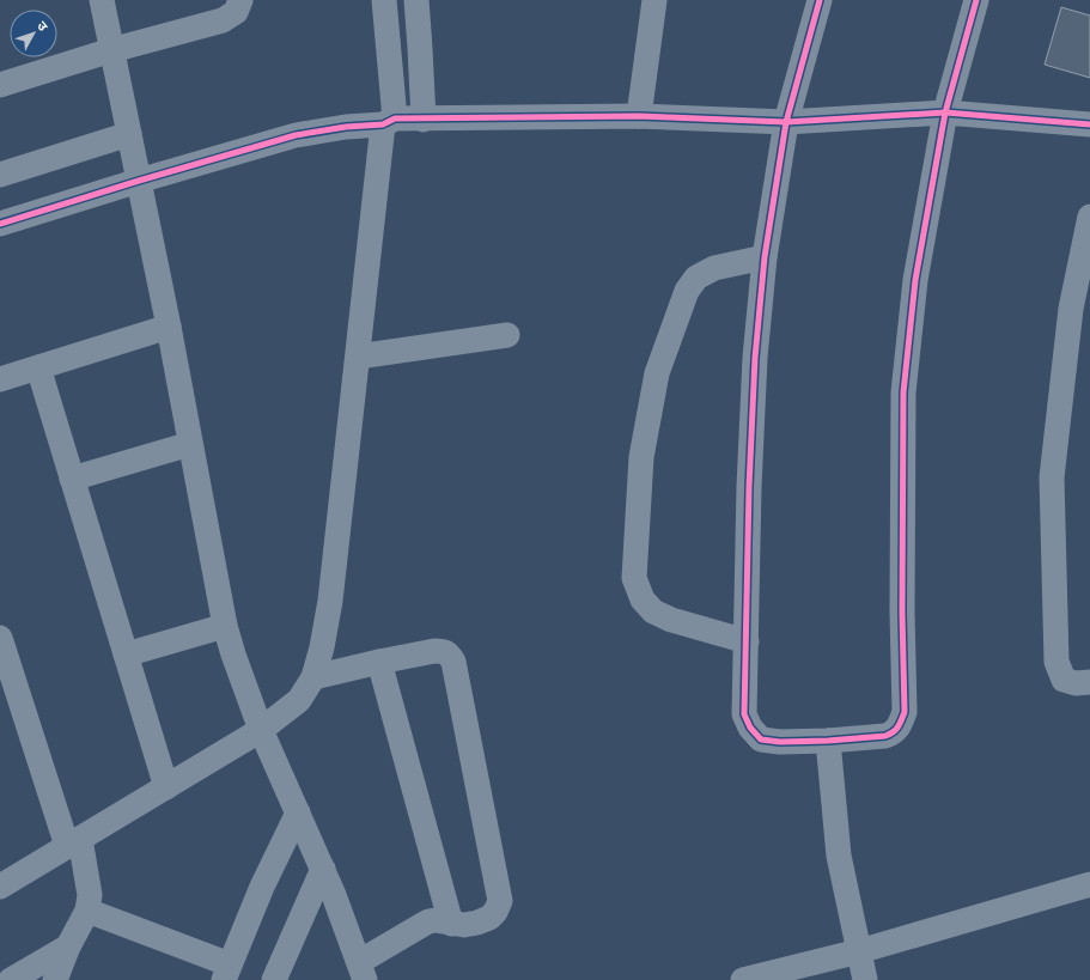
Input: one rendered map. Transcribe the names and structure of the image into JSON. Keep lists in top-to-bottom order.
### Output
{
  "north": "top right"
}
